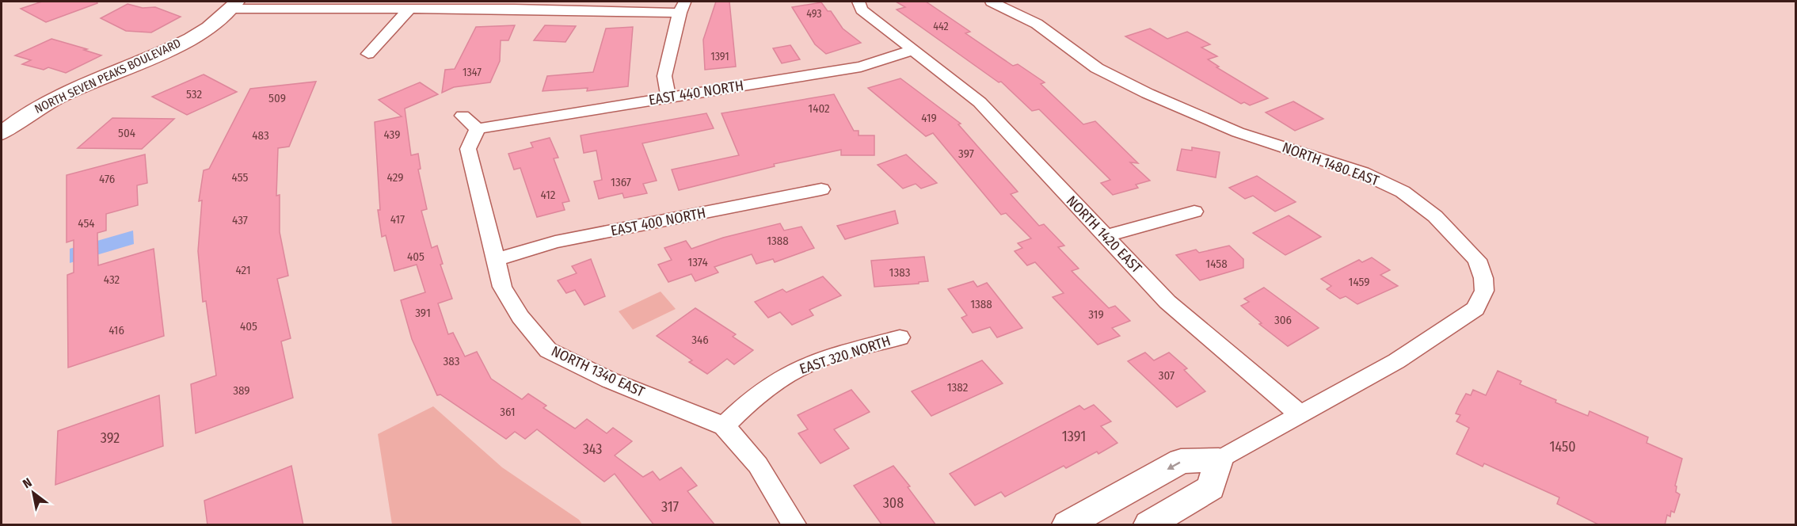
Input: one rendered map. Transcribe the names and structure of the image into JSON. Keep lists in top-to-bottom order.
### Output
{
  "streets": {
    "street": [
      "NORTH SEVEN PEAKS BOULEVARD",
      "EAST 440 NORTH",
      "NORTH 1480 EAST",
      "EAST 400 NORTH",
      "NORTH 1420 EAST",
      "EAST 320 NORTH",
      "NORTH 1340 EAST"
    ]
  },
  "crossings": [
    ["EAST 440 NORTH", "NORTH 1420 EAST"],
    ["EAST 440 NORTH", "NORTH 1340 EAST"],
    ["NORTH 1480 EAST", "NORTH 1420 EAST"],
    ["EAST 400 NORTH", "NORTH 1340 EAST"],
    ["EAST 320 NORTH", "NORTH 1340 EAST"]
  ],
  "house_numbers": [
    "493",
    "442",
    "1391",
    "1347",
    "532",
    "509",
    "1402",
    "419",
    "504",
    "439",
    "483",
    "397",
    "455",
    "429",
    "476",
    "1367",
    "412",
    "417",
    "437",
    "454",
    "1388",
    "405",
    "1374",
    "1458",
    "421",
    "1383",
    "432",
    "1459",
    "1388",
    "391",
    "319",
    "306",
    "405",
    "416",
    "346",
    "383",
    "307",
    "1382",
    "389",
    "361",
    "1391",
    "392",
    "1450",
    "343",
    "308",
    "317"
  ],
  "north": "top left"
}
